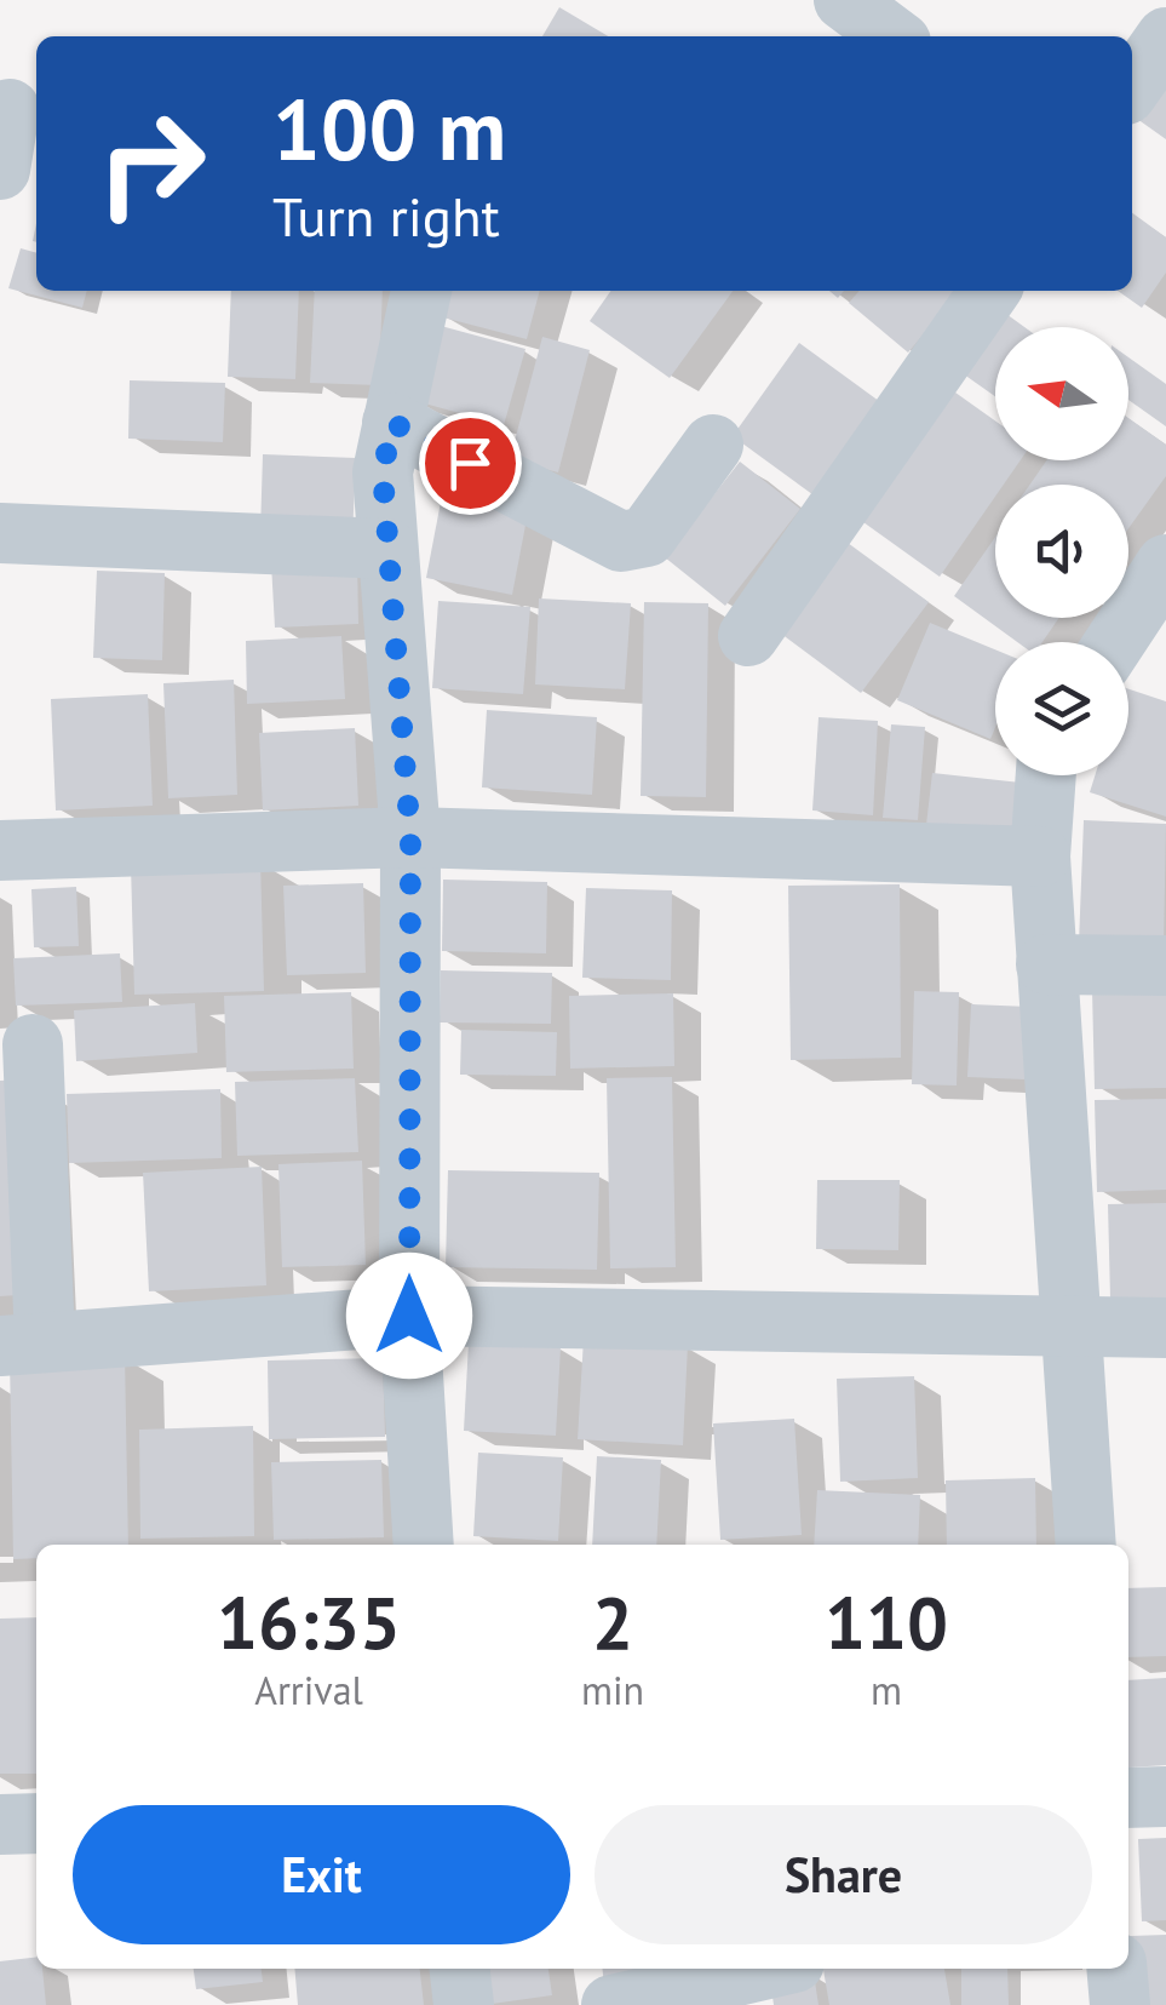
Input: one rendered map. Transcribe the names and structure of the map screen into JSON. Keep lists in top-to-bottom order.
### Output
{
  "north": "left",
  "page": {
    "turn": ["100 m", "Turn right"],
    "eta": [
      "16:35",
      "Arrival",
      "2",
      "min",
      "110",
      "m"
    ],
    "buttons": ["Exit", "Share"]
  }
}
